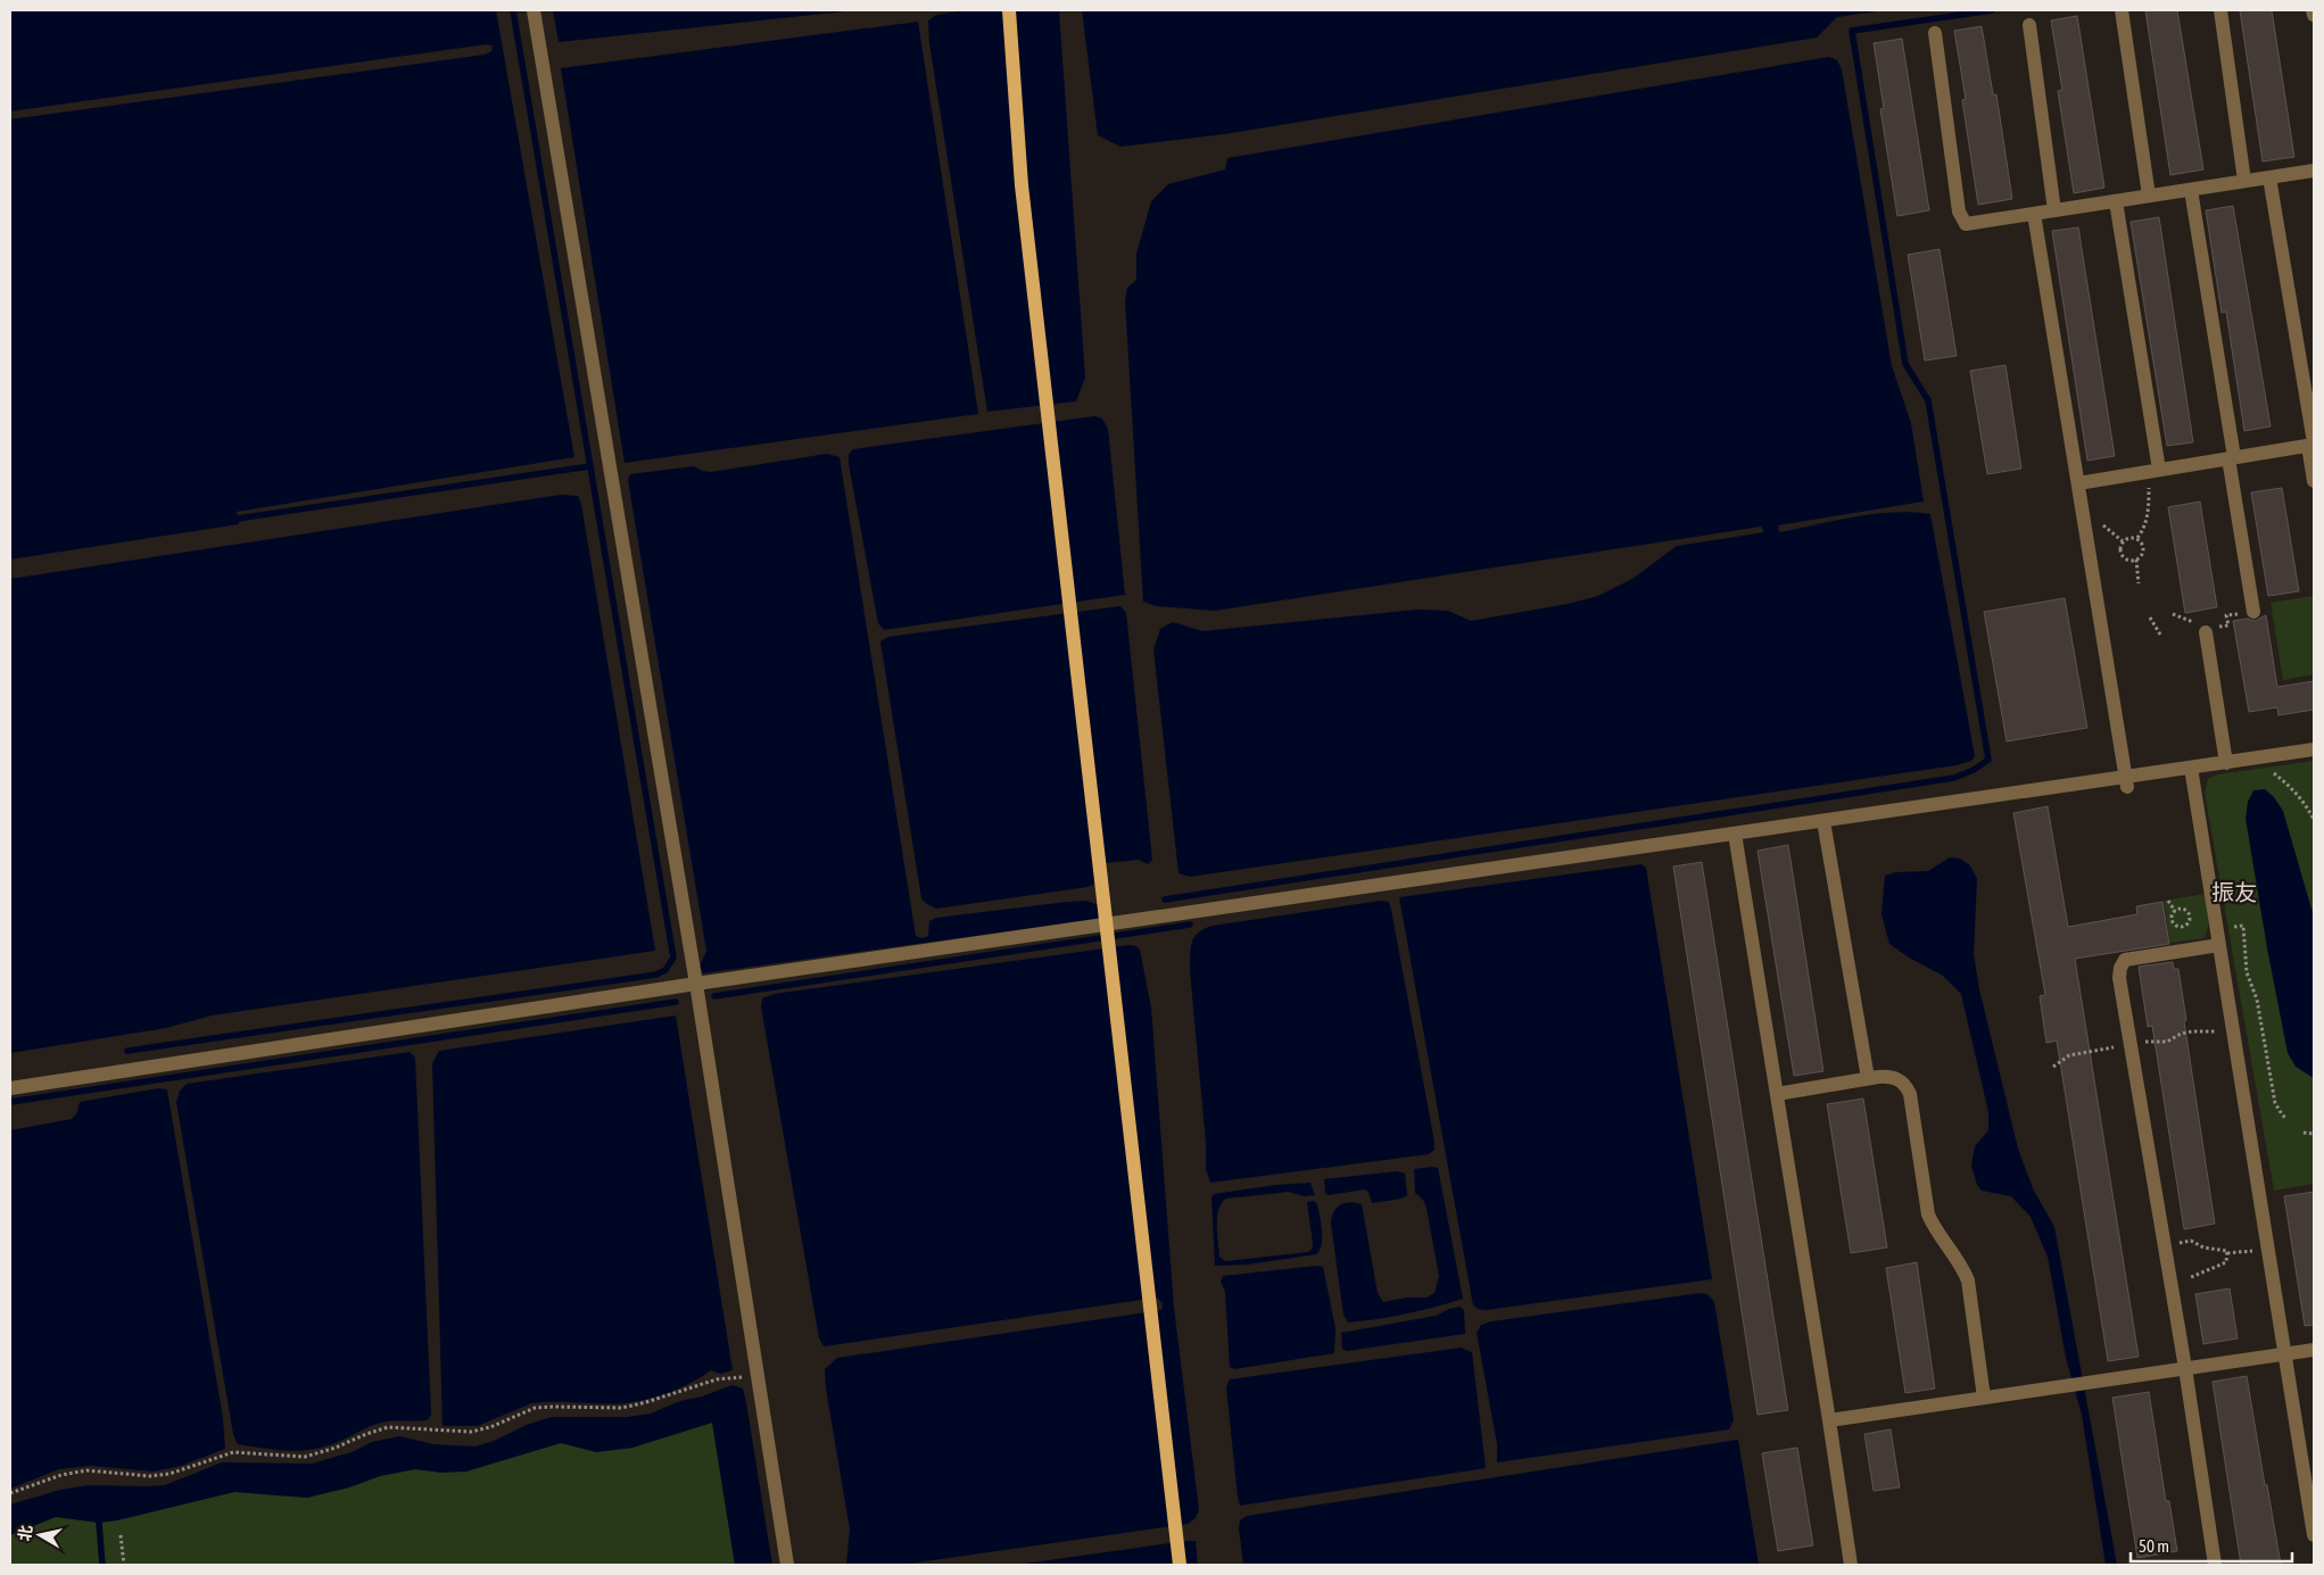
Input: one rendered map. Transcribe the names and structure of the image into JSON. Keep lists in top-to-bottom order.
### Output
{
  "districts": ["振友"],
  "scale_bar": "50 m",
  "north": "left"
}
